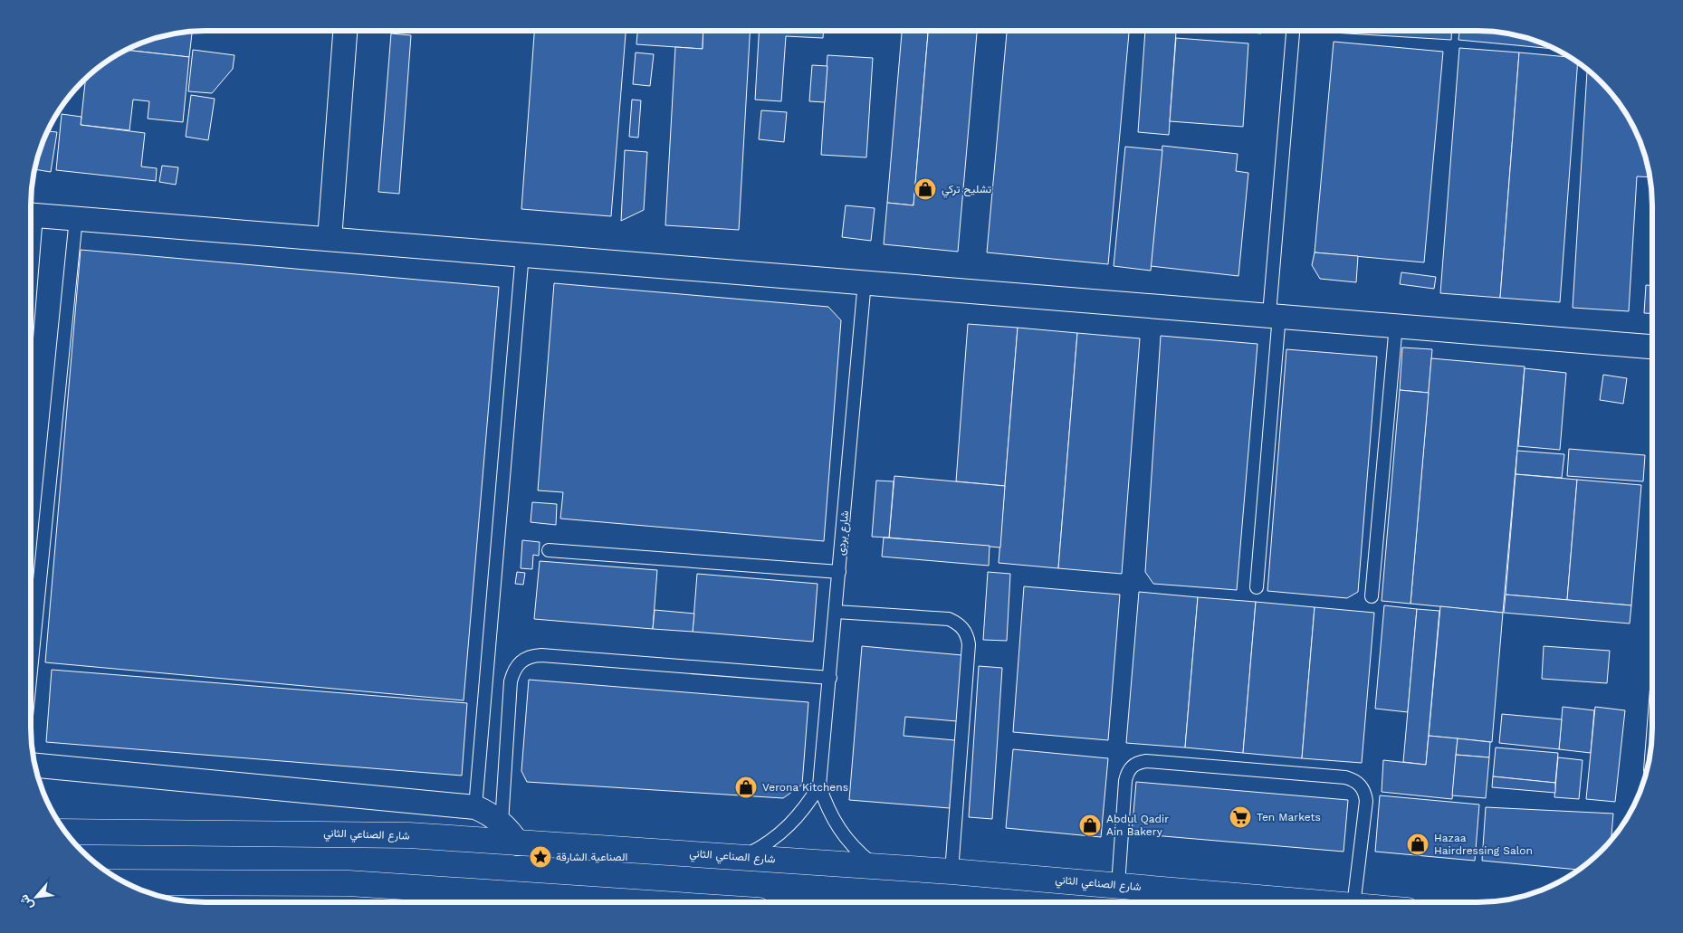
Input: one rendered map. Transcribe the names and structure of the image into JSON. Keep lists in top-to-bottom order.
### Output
{
  "streets": {
    "main road": ["شارع الصناعي الثاني"],
    "lane": ["شارع بردى"]
  },
  "crossings": [
    ["شارع بردى", "شارع الصناعي الثاني"]
  ],
  "places": {
    "shop": [
      "تشليح تركي",
      "Verona Kitchens",
      "Abdul Qadir Ain Bakery",
      "Hazaa Hairdressing Salon"
    ],
    "supermarket": ["Ten Markets"],
    "place": ["الصناعية الشارقة"]
  },
  "north": "bottom left"
}
